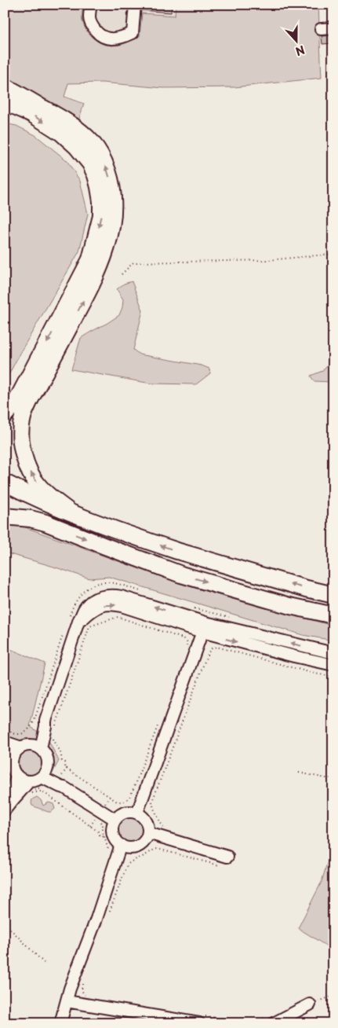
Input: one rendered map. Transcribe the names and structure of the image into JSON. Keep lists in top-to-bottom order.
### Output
{
  "north": "bottom"
}
